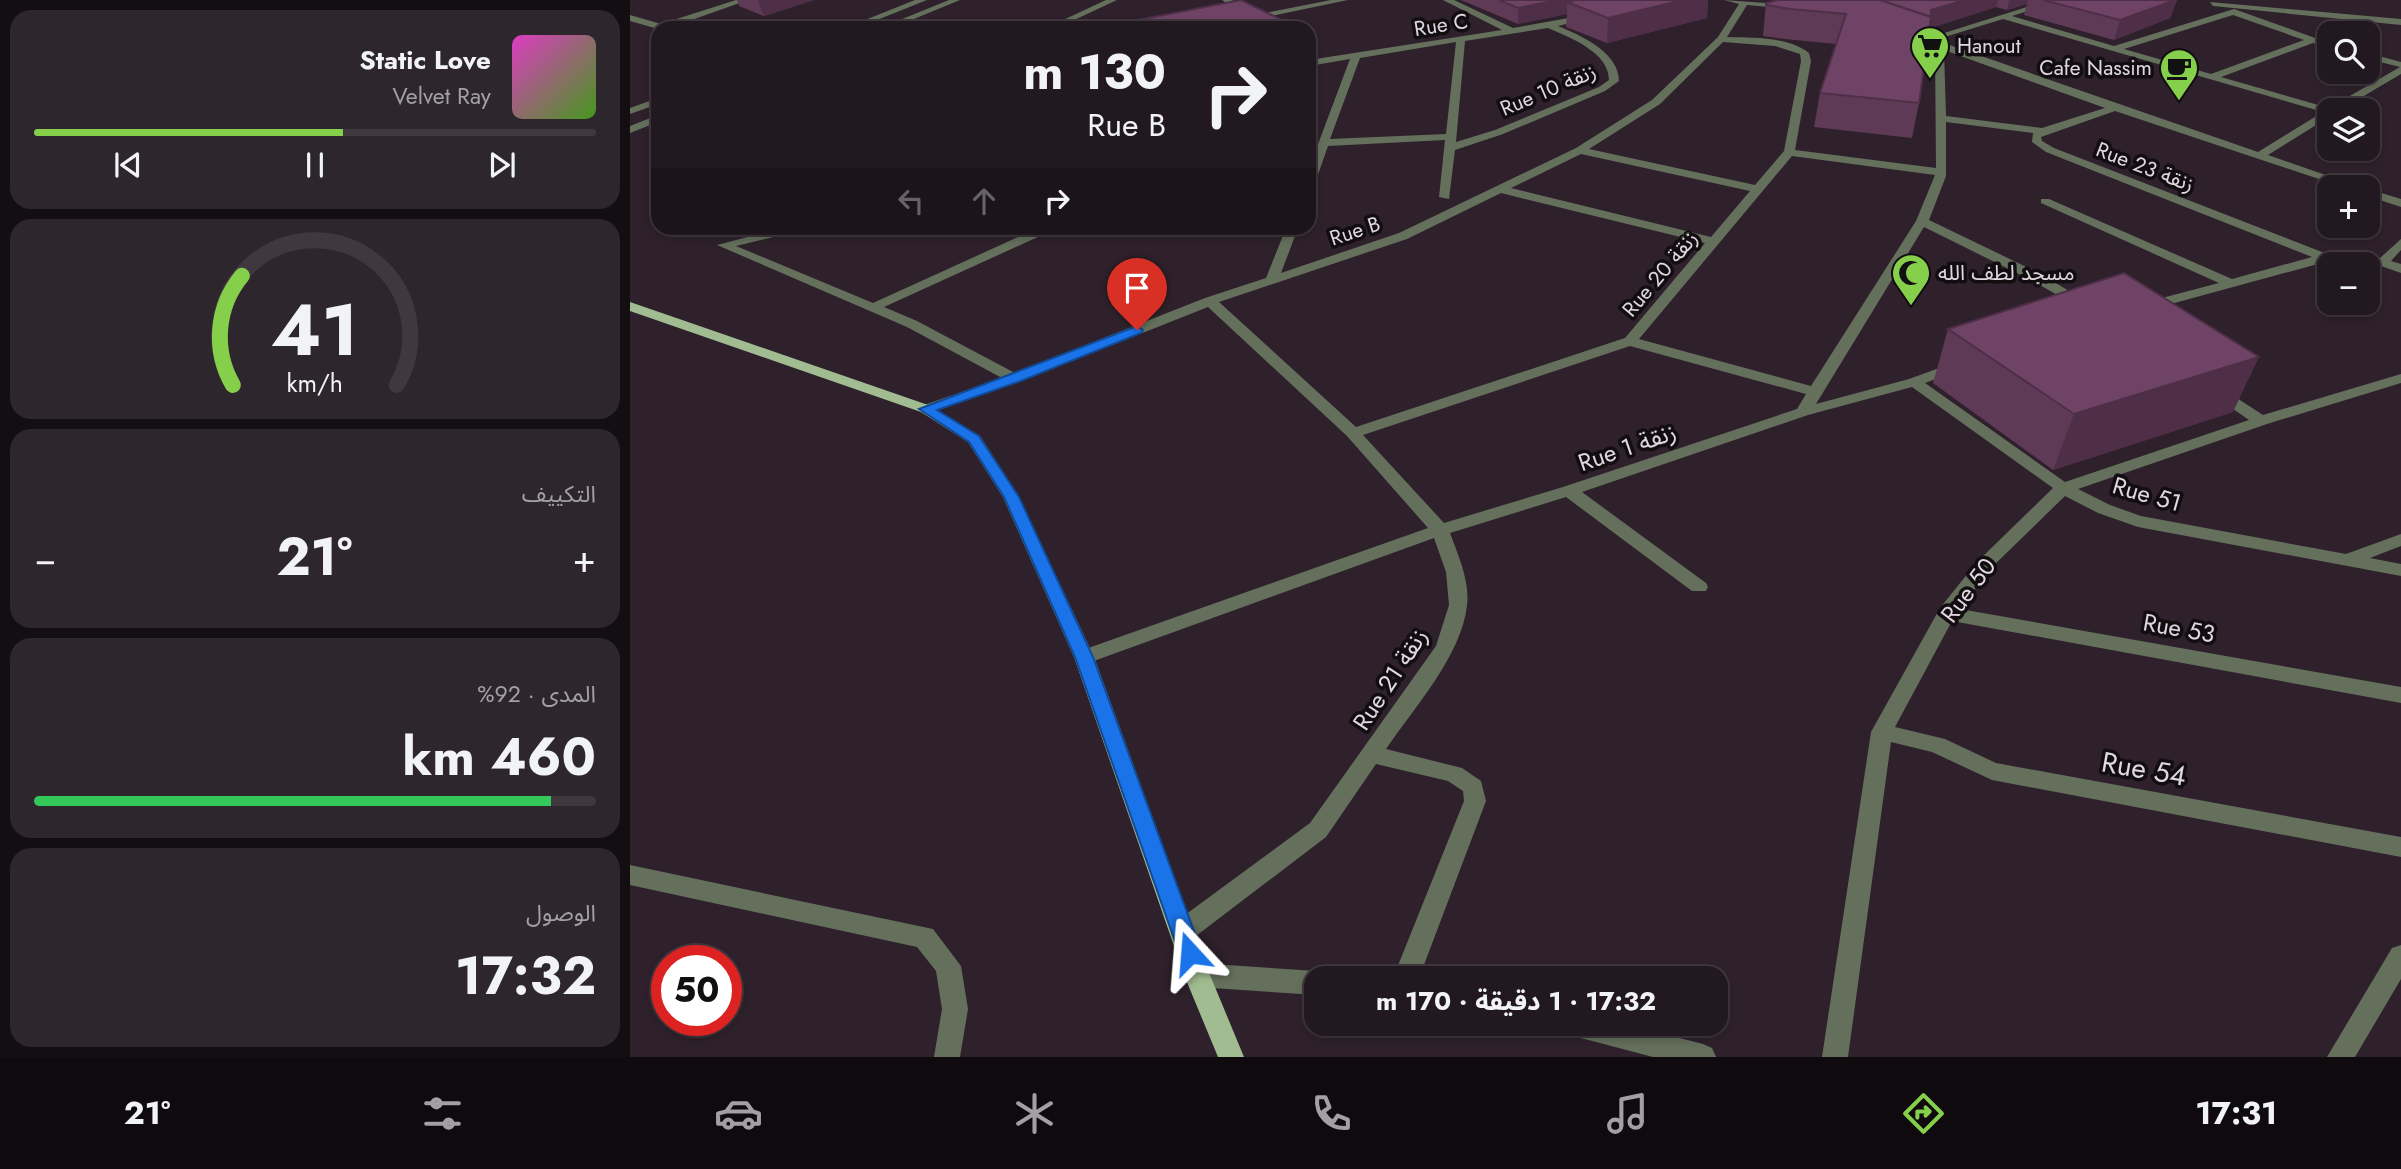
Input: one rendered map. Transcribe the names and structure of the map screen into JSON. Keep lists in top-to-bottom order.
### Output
{
  "streets": {
    "street": [
      "Rue C",
      "Rue 10 زنقة",
      "Rue 23 زنقة",
      "Rue B",
      "Rue 20 زنقة",
      "Rue 1 زنقة",
      "Rue 51",
      "Rue 50",
      "Rue 53",
      "Rue 21 زنقة",
      "Rue 54"
    ]
  },
  "crossings": [
    ["Rue C", "Rue 10 زنقة"],
    ["Rue B", "Rue 20 زنقة"],
    ["Rue B", "Rue 21 زنقة"],
    ["Rue 20 زنقة", "Rue 21 زنقة"],
    ["Rue 1 زنقة", "Rue 51"],
    ["Rue 1 زنقة", "Rue 21 زنقة"],
    ["Rue 51", "Rue 50"],
    ["Rue 50", "Rue 53"],
    ["Rue 50", "Rue 54"]
  ],
  "places": {
    "supermarket": ["Hanout"],
    "cafe": ["Cafe Nassim"],
    "mosque": ["مسجد لطف الله"]
  },
  "page": {
    "map_buttons": ["+", "−"],
    "turn": ["130 m", "Rue B"],
    "song": ["Static Love", "Velvet Ray"],
    "tile": [
      "التكييف",
      ["المدى · 92%", "460 km"],
      ["الوصول", "17:32"]
    ],
    "heat": ["−", "21°", "+"],
    "limit": "50",
    "trip": "17:32 · 1 دقيقة · 170 m",
    "tabs": ["17:31", "21°"],
    "gauge": ["41", "km/h"]
  }
}
